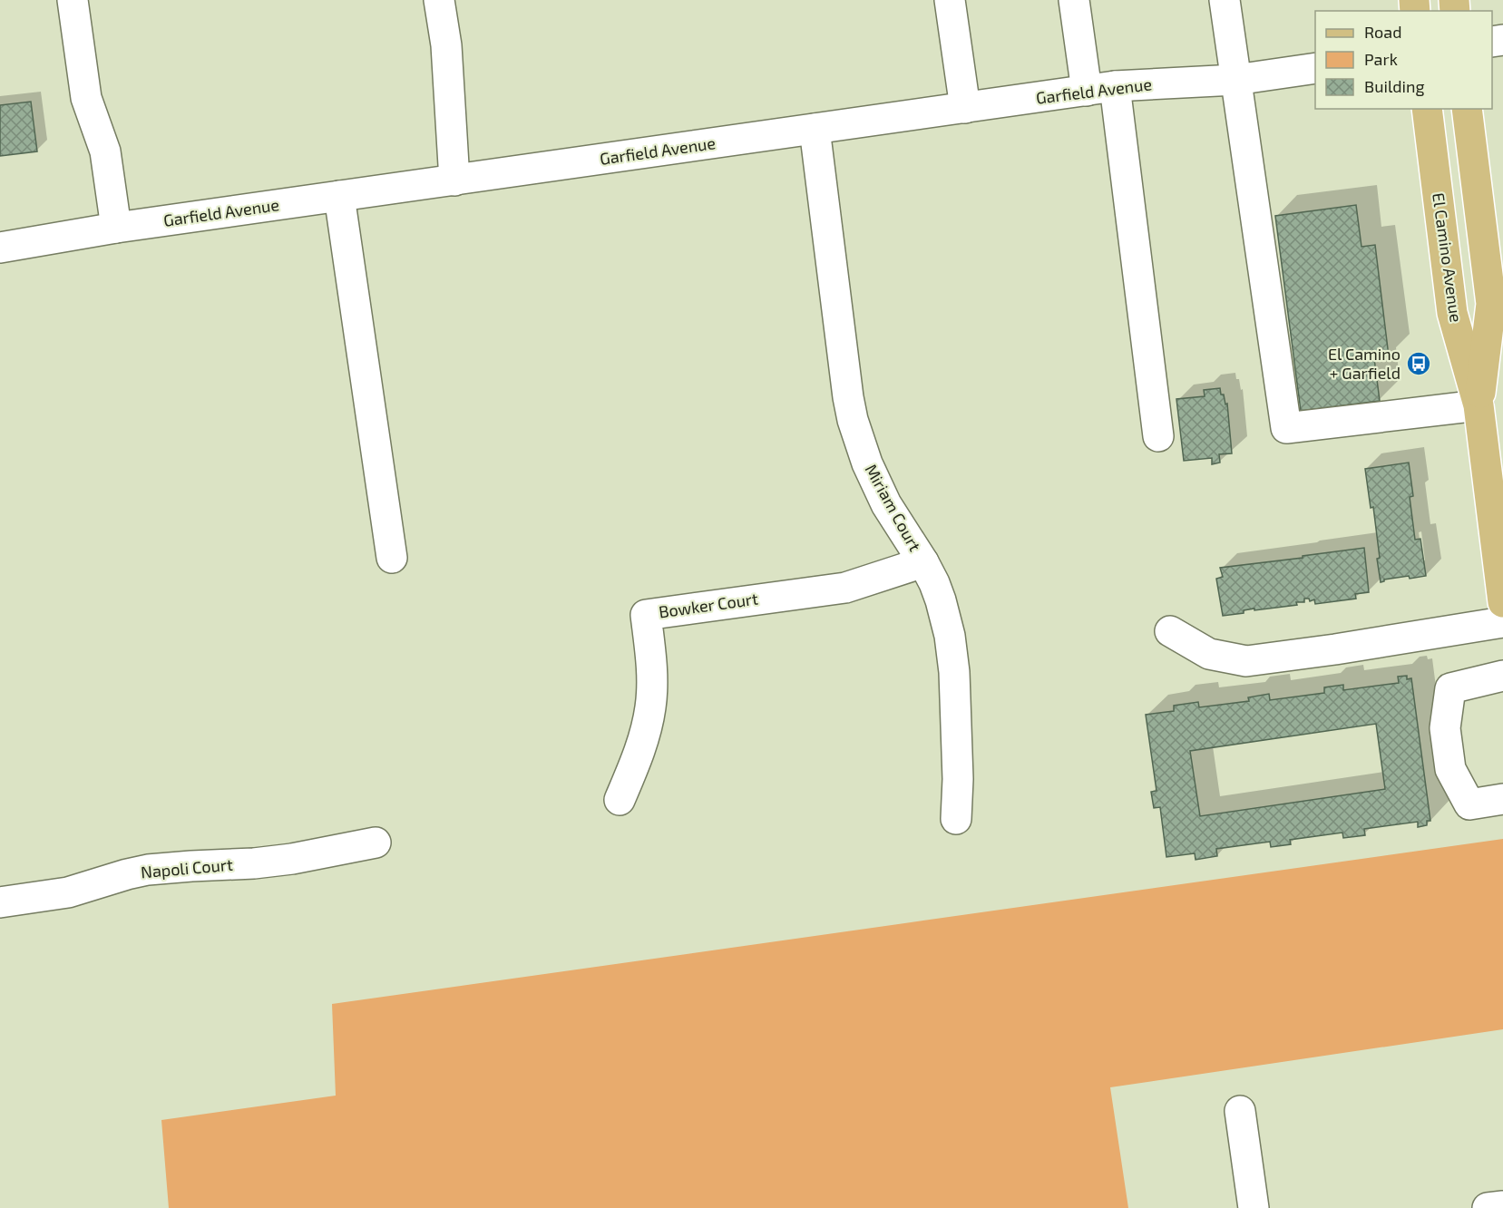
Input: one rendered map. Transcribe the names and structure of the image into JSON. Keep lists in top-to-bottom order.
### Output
{
  "streets": {
    "main road": ["El Camino Avenue"],
    "street": [
      "Garfield Avenue",
      "Miriam Court",
      "Bowker Court",
      "Napoli Court"
    ]
  },
  "crossings": [
    ["Garfield Avenue", "Miriam Court"],
    ["Miriam Court", "Bowker Court"]
  ],
  "places": {
    "bus stop": ["El Camino + Garfield"]
  },
  "legend": ["Road", "Park", "Building"]
}
